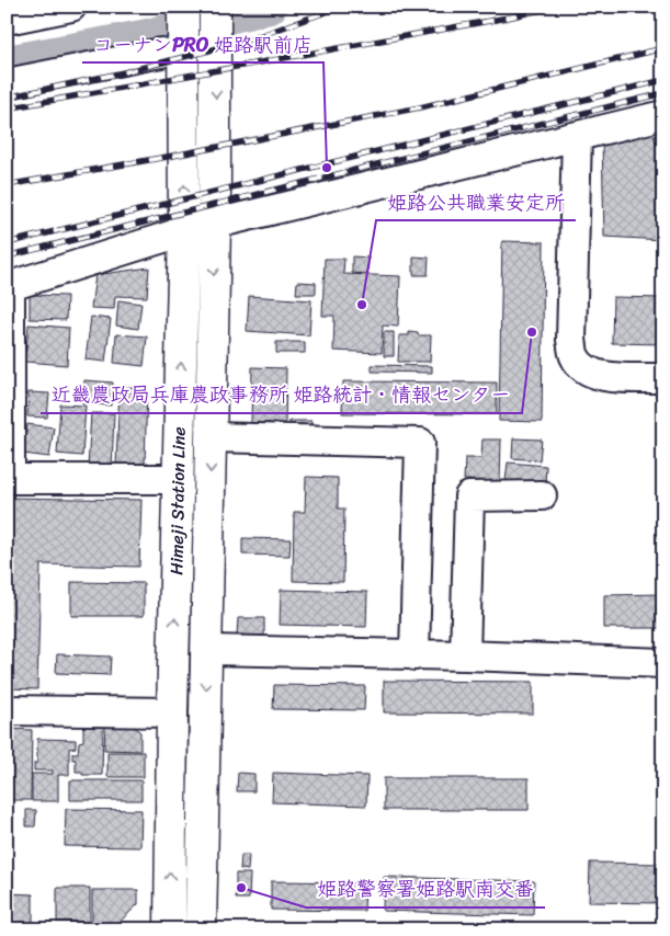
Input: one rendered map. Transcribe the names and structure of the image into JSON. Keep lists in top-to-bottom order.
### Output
{
  "streets": {
    "main road": ["Himeji Station Line"]
  },
  "places": [
    "コーナンPRO 姫路駅前店",
    "姫路公共職業安定所",
    "近畿農政局兵庫農政事務所 姫路統計・情報センター",
    "姫路警察署姫路駅南交番"
  ]
}
